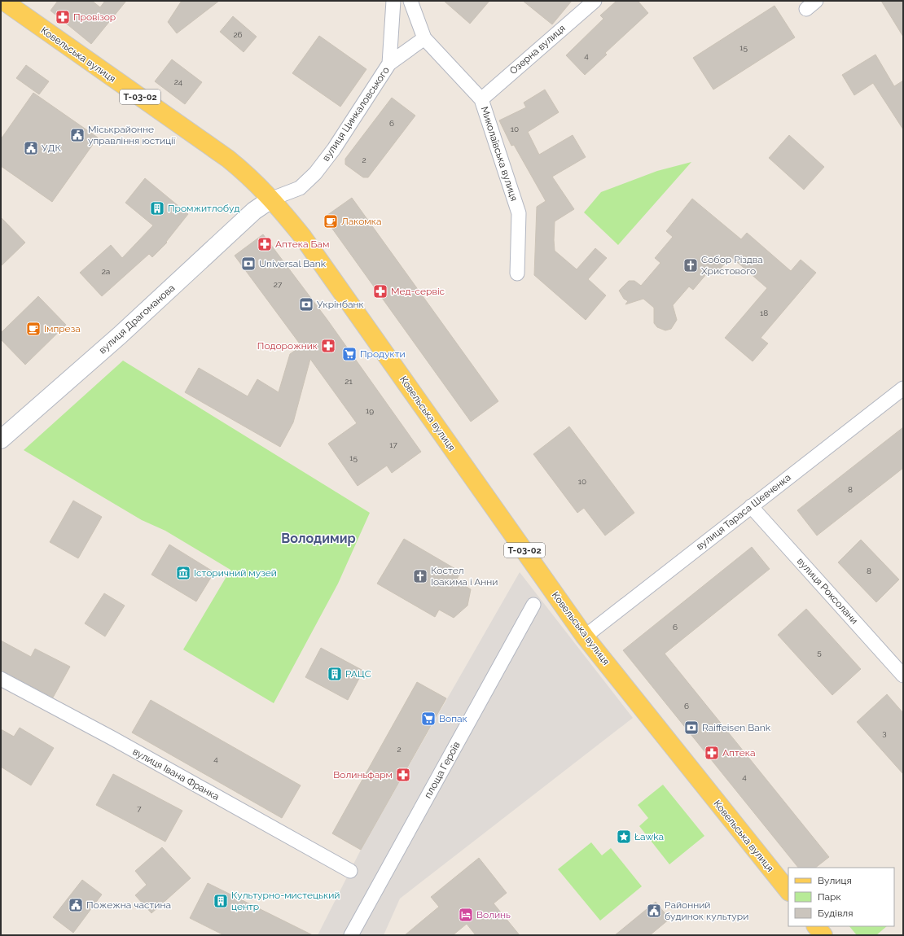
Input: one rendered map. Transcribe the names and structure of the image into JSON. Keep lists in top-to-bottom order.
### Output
{
  "streets": {
    "main road": ["Ковельська вулиця", "Т-03-02"],
    "street": [
      "Озерна вулиця",
      "вулиця Цинкаловського",
      "Миколаївська вулиця",
      "вулиця Драгоманова",
      "вулиця Тараса Шевченка",
      "вулиця Роксолани",
      "площа Героїв",
      "вулиця Івана Франка"
    ]
  },
  "crossings": [
    ["Озерна вулиця", "Миколаївська вулиця"],
    ["Ковельська вулиця", "вулиця Цинкаловського"],
    ["Ковельська вулиця", "вулиця Драгоманова"],
    ["Ковельська вулиця", "вулиця Тараса Шевченка"],
    ["вулиця Цинкаловського", "вулиця Драгоманова"],
    ["вулиця Тараса Шевченка", "вулиця Роксолани"]
  ],
  "districts": ["Володимир"],
  "places": {
    "pharmacy": [
      "Провізор",
      "Аптека Бам",
      "Мед-сервіс",
      "Подорожник",
      "Аптека",
      "Волиньфарм"
    ],
    "public building": [
      "Міськрайонне управління юстиції",
      "УДК",
      "Пожежна частина",
      "Районний будинок культури"
    ],
    "building": ["Промжитлобуд", "РАЦС", "Культурно-мистецький центр"],
    "cafe": ["Лакомка", "Імпреза"],
    "bank": ["Universal Bank", "Укрінбанк", "Raiffeisen Bank"],
    "church": ["Собор Різдва Христового", "Костел Іоакима і Анни"],
    "supermarket": ["Продукти", "Вопак"],
    "museum": ["Історичний музей"],
    "place": ["Ławka"],
    "hotel": ["Волинь"]
  },
  "house_numbers": [
    "26",
    "15",
    "4",
    "24",
    "6",
    "10",
    "2",
    "2а",
    "27",
    "18",
    "21",
    "19",
    "17",
    "15",
    "10",
    "8",
    "8",
    "6",
    "5",
    "6",
    "3",
    "2",
    "4",
    "4",
    "7"
  ],
  "legend": ["Вулиця", "Парк", "Будівля"]
}
